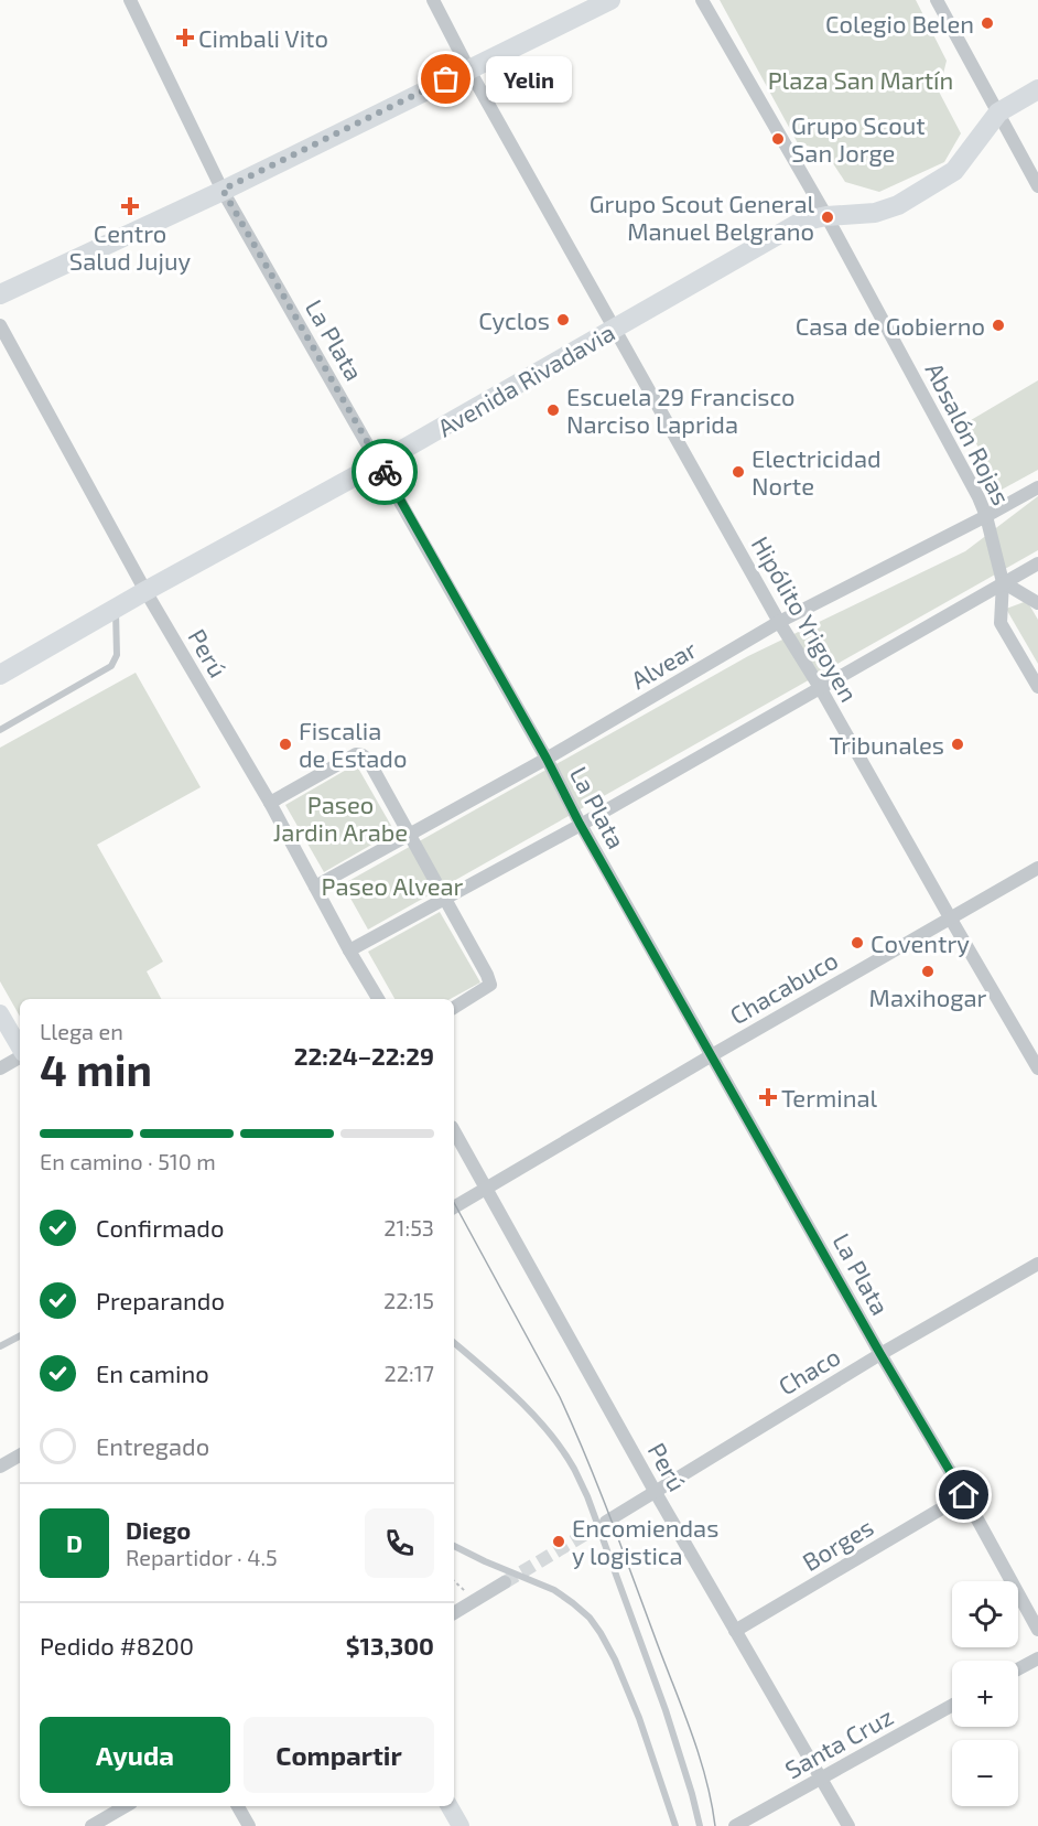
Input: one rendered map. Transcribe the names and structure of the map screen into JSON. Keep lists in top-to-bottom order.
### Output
{
  "streets": {
    "main road": ["Avenida Rivadavia"],
    "street": [
      "La Plata",
      "Absalón Rojas",
      "Hipólito Yrigoyen",
      "Perú",
      "Alvear",
      "Chacabuco",
      "Chaco",
      "Borges",
      "Santa Cruz"
    ]
  },
  "crossings": [
    ["La Plata", "Avenida Rivadavia"],
    ["La Plata", "Alvear"],
    ["La Plata", "Chacabuco"],
    ["La Plata", "Chaco"],
    ["La Plata", "Borges"],
    ["Avenida Rivadavia", "Absalón Rojas"],
    ["Avenida Rivadavia", "Hipólito Yrigoyen"],
    ["Avenida Rivadavia", "Perú"],
    ["Absalón Rojas", "Alvear"],
    ["Hipólito Yrigoyen", "Alvear"],
    ["Hipólito Yrigoyen", "Chacabuco"],
    ["Perú", "Alvear"],
    ["Perú", "Chacabuco"],
    ["Perú", "Chaco"],
    ["Perú", "Borges"],
    ["Perú", "Santa Cruz"]
  ],
  "parks": ["Plaza San Martín", "Paseo Jardin Arabe", "Paseo Alvear"],
  "places": {
    "other": [
      "Colegio Belen",
      "Yelin",
      "Grupo Scout San Jorge",
      "Grupo Scout General Manuel Belgrano",
      "Cyclos",
      "Casa de Gobierno",
      "Escuela 29 Francisco Narciso Laprida",
      "Electricidad Norte",
      "Fiscalia de Estado",
      "Tribunales",
      "Coventry",
      "Maxihogar",
      "Encomiendas y logistica"
    ],
    "health": ["Cimbali Vito", "Centro Salud Jujuy", "Terminal"]
  },
  "page": {
    "bubble": "Yelin",
    "heading": ["4 min", "Llega en", "22:24–22:29"],
    "panel": [
      "Diego",
      "Repartidor · 4.5",
      "Pedido #8200",
      "$13,300"
    ],
    "bar": "En camino · 510 m",
    "list": [
      ["Confirmado", "21:53"],
      ["Preparando", "22:15"],
      ["En camino", "22:17"],
      "Entregado"
    ],
    "round": "D",
    "map_buttons": ["+", "−"],
    "buttons": ["Ayuda", "Compartir"]
  }
}
